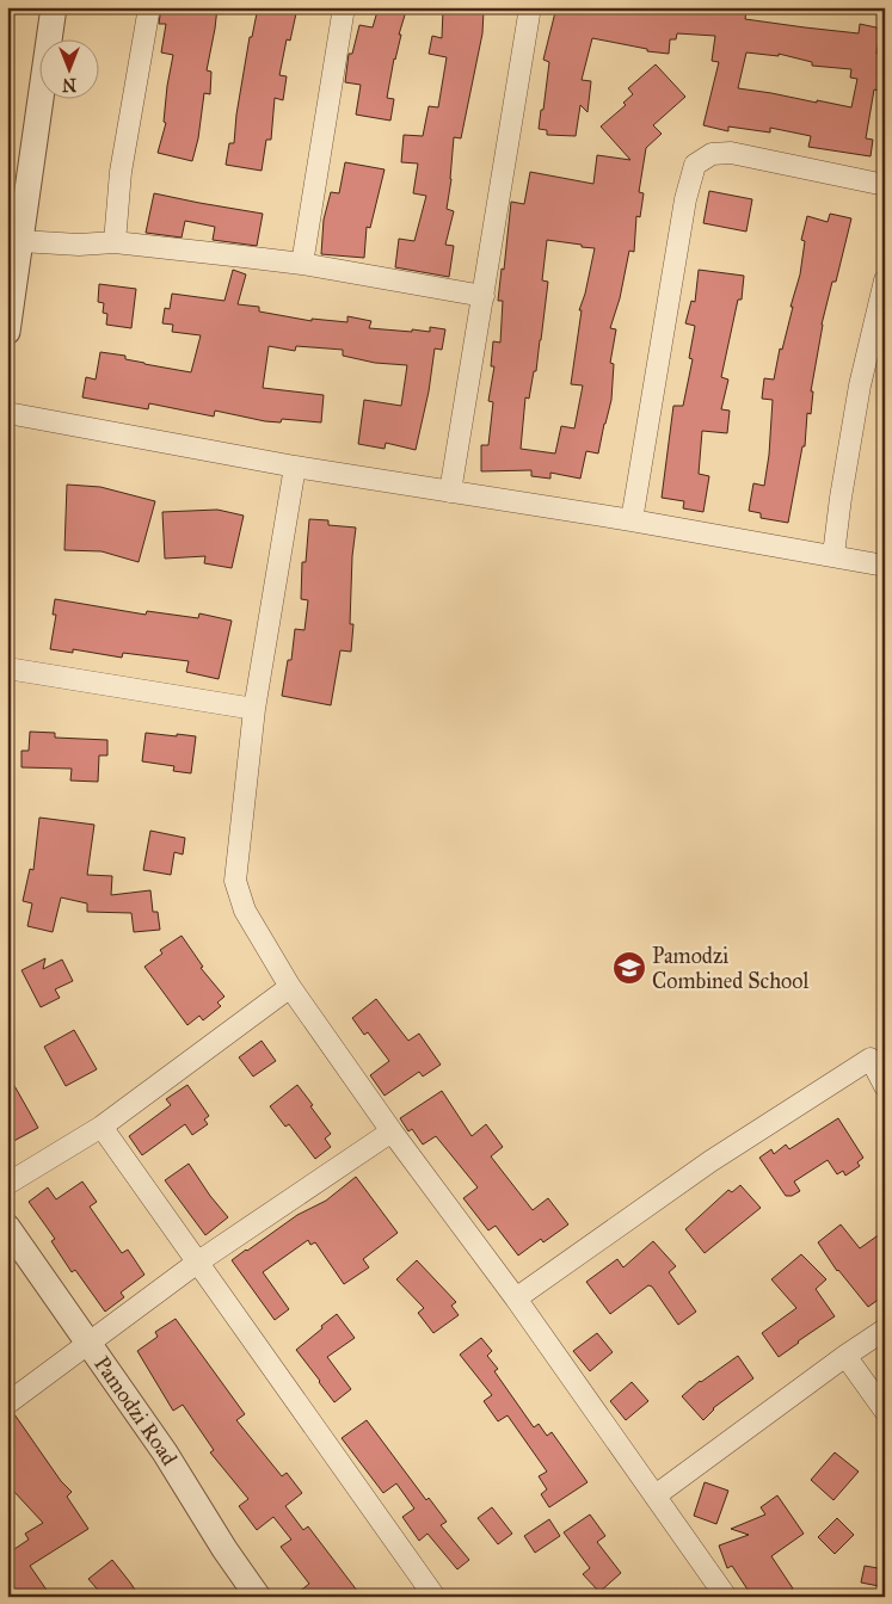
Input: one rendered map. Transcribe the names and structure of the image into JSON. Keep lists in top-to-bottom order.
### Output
{
  "streets": {
    "street": ["Pamodzi Road"]
  },
  "places": {
    "school or university": ["Pamodzi Combined School"]
  },
  "north": "bottom"
}
